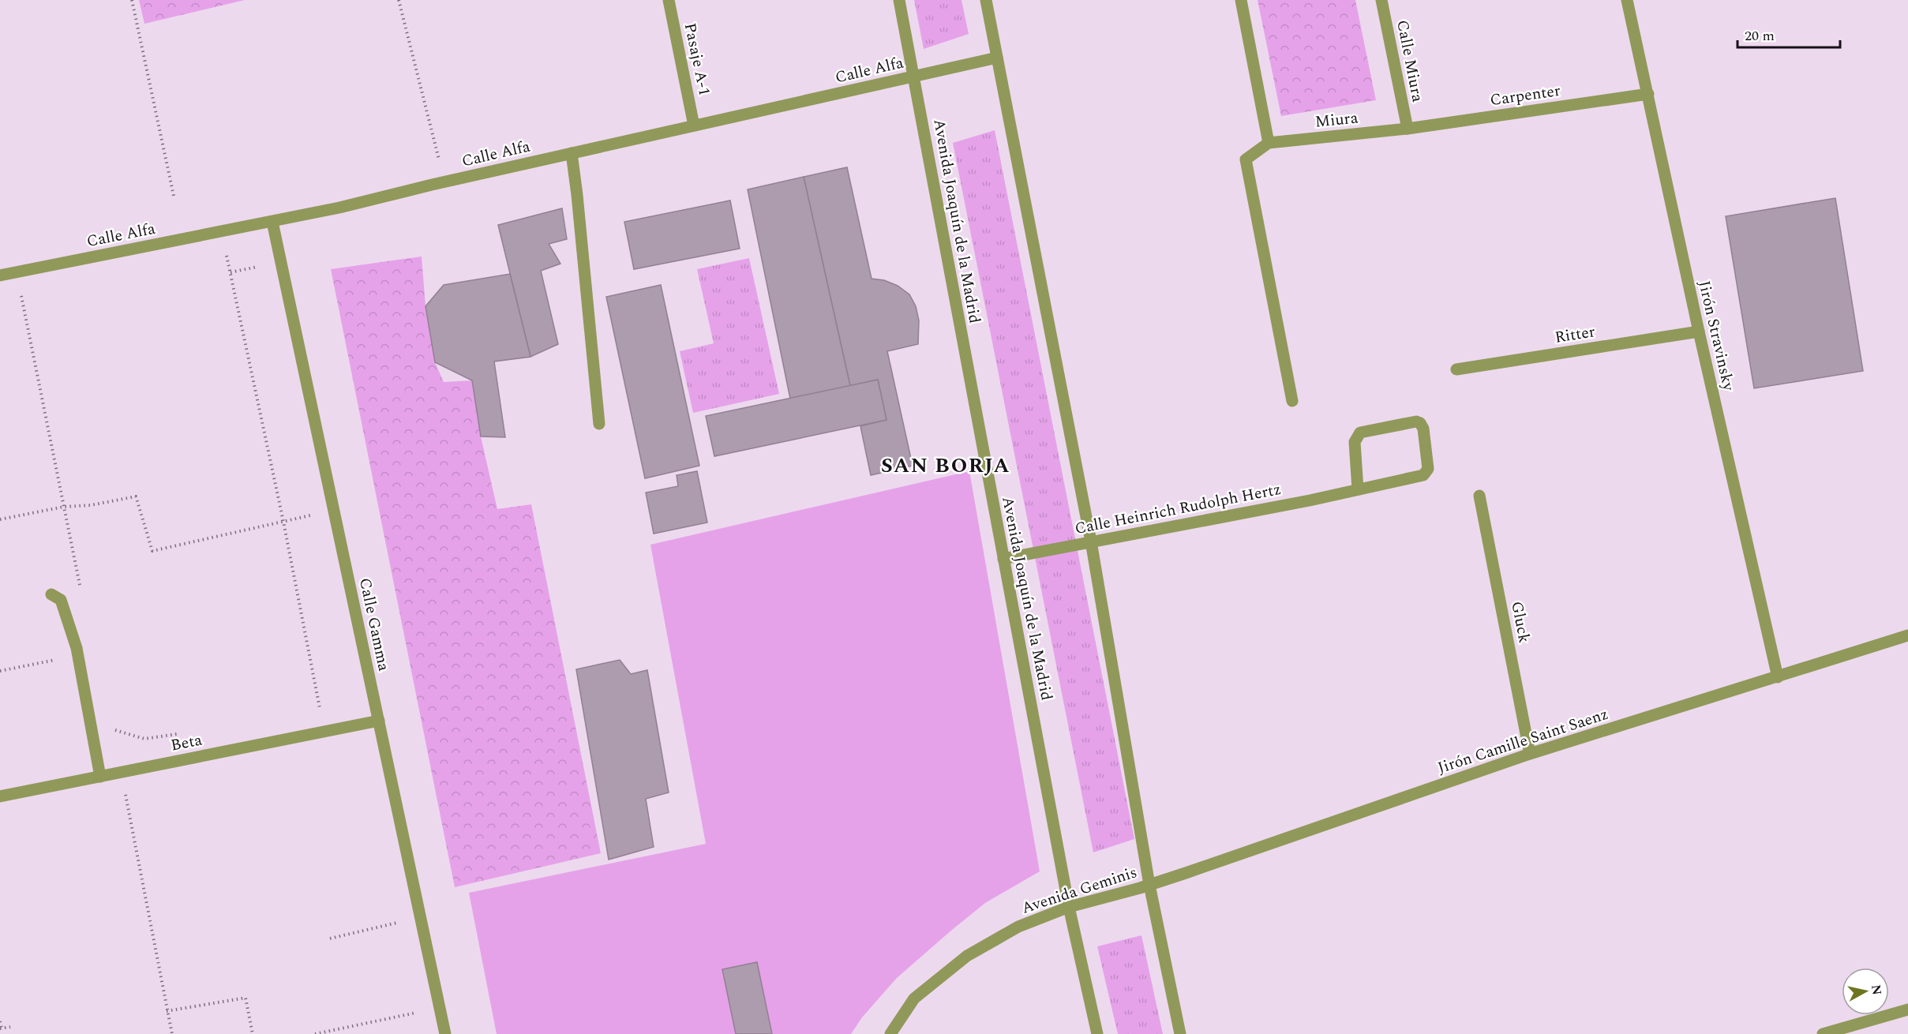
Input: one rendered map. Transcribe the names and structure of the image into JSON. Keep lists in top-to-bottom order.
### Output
{
  "streets": {
    "street": [
      "Pasaje A-1",
      "Calle Miura",
      "Calle Alfa",
      "Carpenter",
      "Miura",
      "Avenida Joaquín de la Madrid",
      "Ritter",
      "Jirón Stravinsky",
      "Calle Heinrich Rudolph Hertz",
      "Gluck",
      "Calle Gamma",
      "Jirón Camille Saint Saenz",
      "Beta",
      "Avenida Geminis"
    ]
  },
  "crossings": [
    ["Pasaje A-1", "Calle Alfa"],
    ["Calle Miura", "Carpenter"],
    ["Calle Miura", "Miura"],
    ["Calle Alfa", "Avenida Joaquín de la Madrid"],
    ["Calle Alfa", "Calle Gamma"],
    ["Carpenter", "Miura"],
    ["Carpenter", "Jirón Stravinsky"],
    ["Avenida Joaquín de la Madrid", "Calle Heinrich Rudolph Hertz"],
    ["Avenida Joaquín de la Madrid", "Avenida Geminis"],
    ["Ritter", "Jirón Stravinsky"],
    ["Jirón Stravinsky", "Jirón Camille Saint Saenz"],
    ["Gluck", "Jirón Camille Saint Saenz"],
    ["Calle Gamma", "Beta"],
    ["Jirón Camille Saint Saenz", "Avenida Geminis"]
  ],
  "districts": ["SAN BORJA"],
  "scale_bar": "20 m",
  "north": "right"
}
